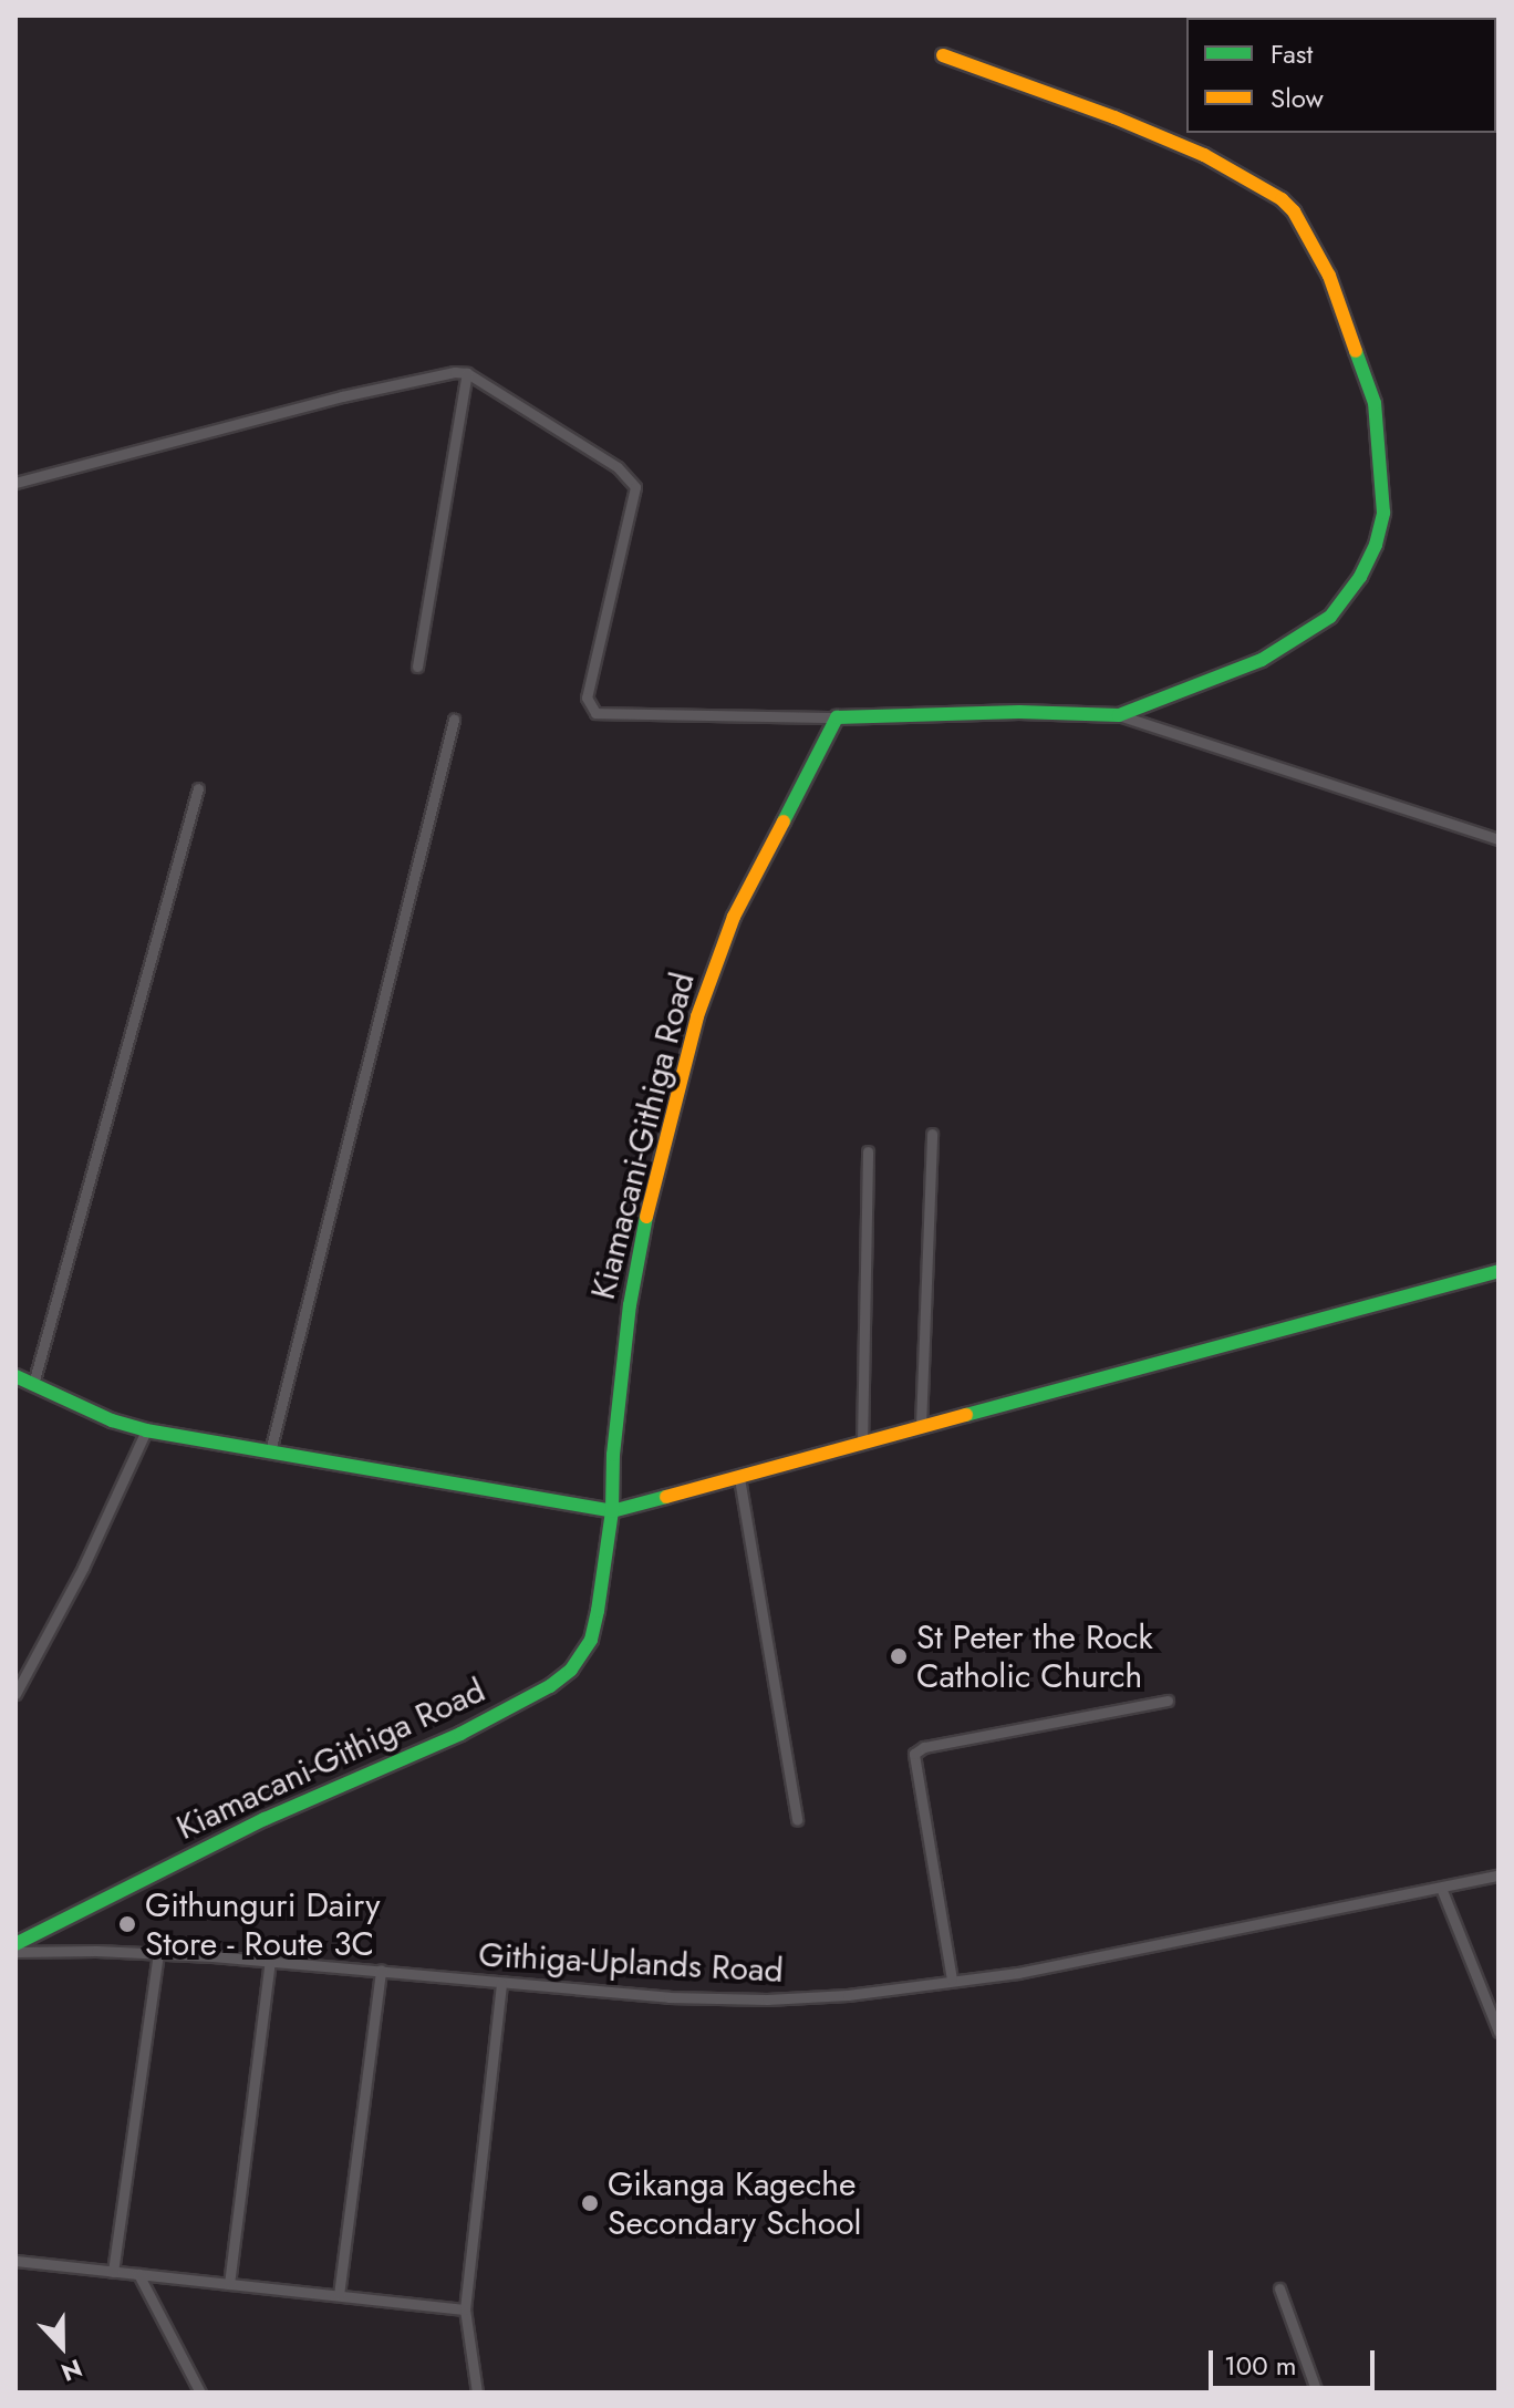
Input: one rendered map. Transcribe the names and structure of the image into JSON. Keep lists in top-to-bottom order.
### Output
{
  "streets": {
    "street": ["Kiamacani-Githiga Road", "Githiga-Uplands Road"]
  },
  "places": ["St Peter the Rock Catholic Church", "Githunguri Dairy Store - Route 3C", "Gikanga Kageche Secondary School"],
  "legend": ["Fast", "Slow"],
  "scale_bar": "100 m",
  "north": "bottom"
}
